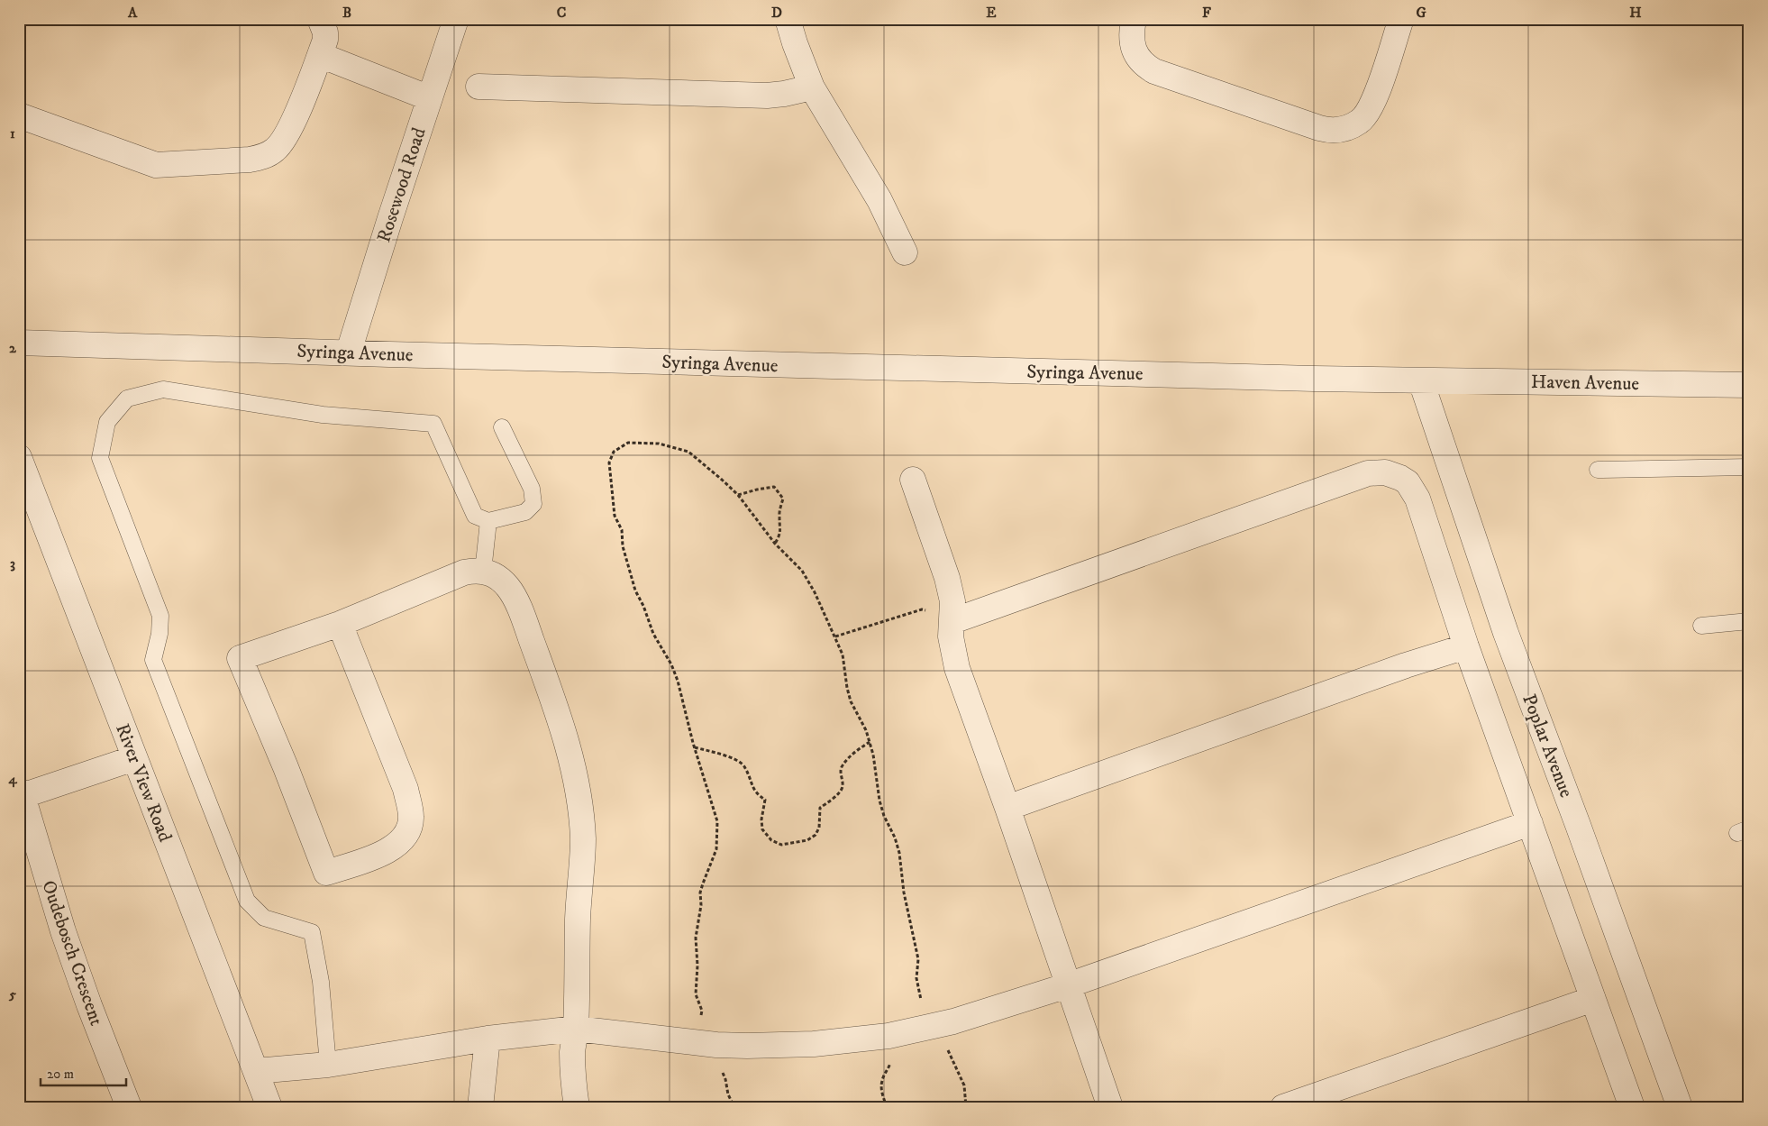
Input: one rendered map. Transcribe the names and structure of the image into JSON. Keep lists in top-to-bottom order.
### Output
{
  "streets": {
    "street": [
      "Rosewood Road",
      "Syringa Avenue",
      "Haven Avenue",
      "Poplar Avenue",
      "River View Road",
      "Oudebosch Crescent"
    ]
  },
  "crossings": [
    ["Rosewood Road", "Syringa Avenue"],
    ["Syringa Avenue", "Haven Avenue"],
    ["Syringa Avenue", "Poplar Avenue"],
    ["Haven Avenue", "Poplar Avenue"],
    ["River View Road", "Oudebosch Crescent"]
  ],
  "scale_bar": "20 m",
  "grid": {
    "columns": [
      "A",
      "B",
      "C",
      "D",
      "E",
      "F",
      "G",
      "H"
    ],
    "rows": [
      "1",
      "2",
      "3",
      "4",
      "5"
    ]
  }
}
